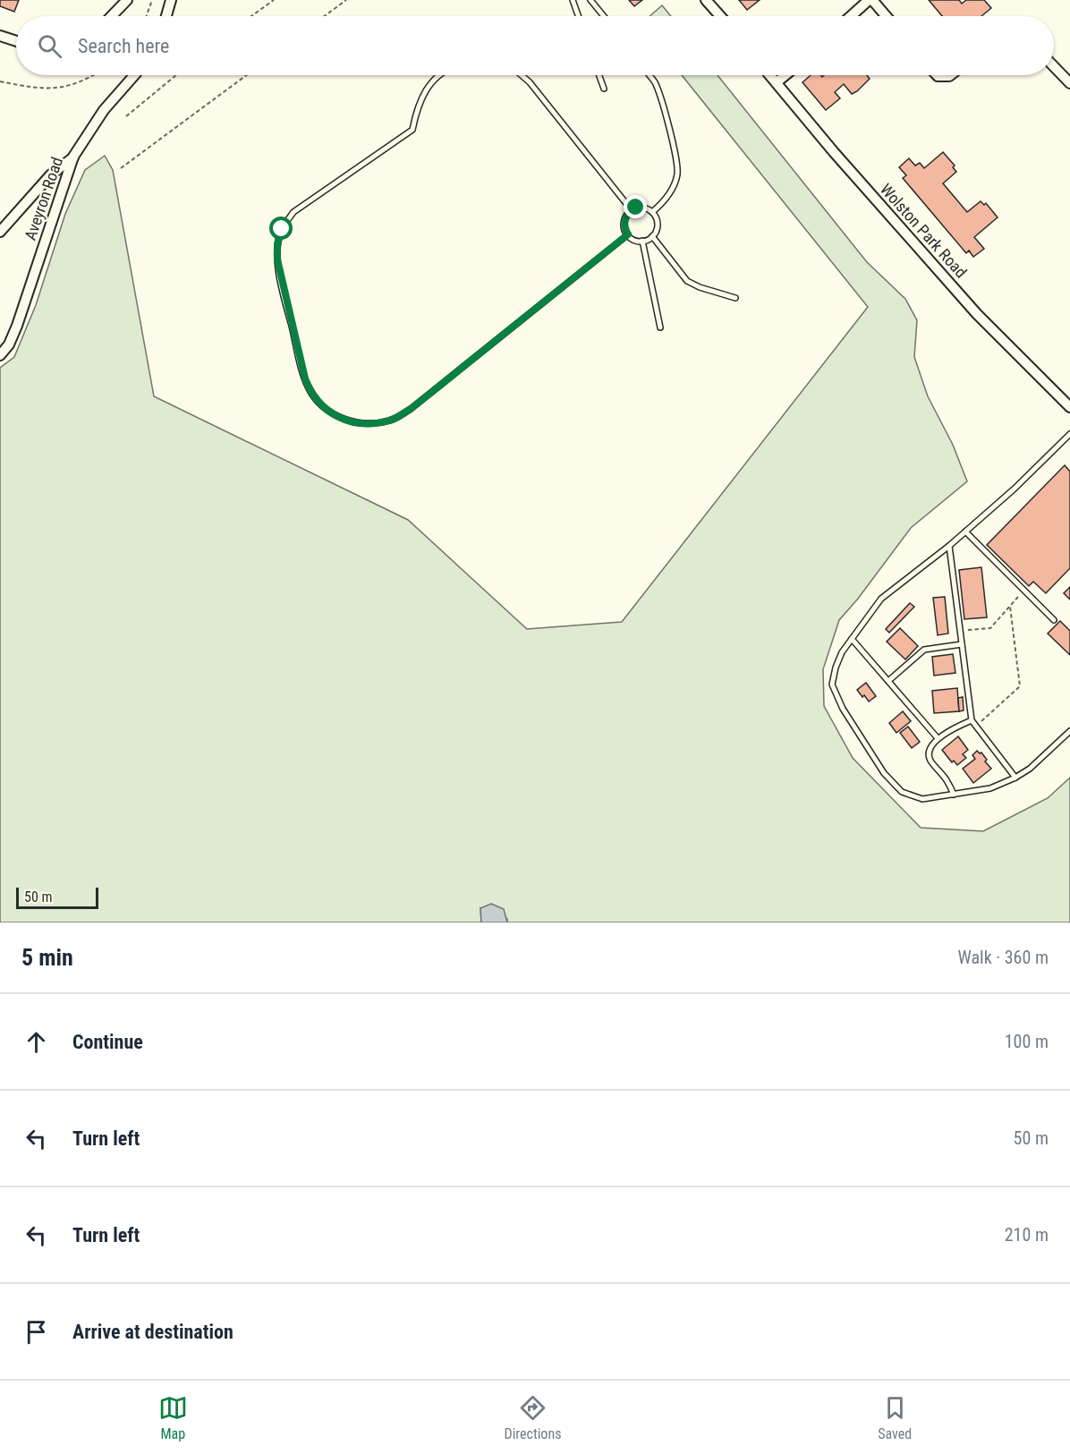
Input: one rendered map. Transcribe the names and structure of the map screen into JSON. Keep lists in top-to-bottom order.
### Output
{
  "streets": {
    "street": ["Aveyron Road", "Wolston Park Road"]
  },
  "scale_bar": "50 m",
  "page": {
    "search": "Search here",
    "scale": "50 m",
    "heading": ["5 min", "Walk · 360 m"],
    "list": [
      ["Continue", "100 m"],
      ["Turn left", "50 m"],
      ["Turn left", "210 m"],
      "Arrive at destination"
    ],
    "nav": ["Map", "Directions", "Saved"]
  }
}
